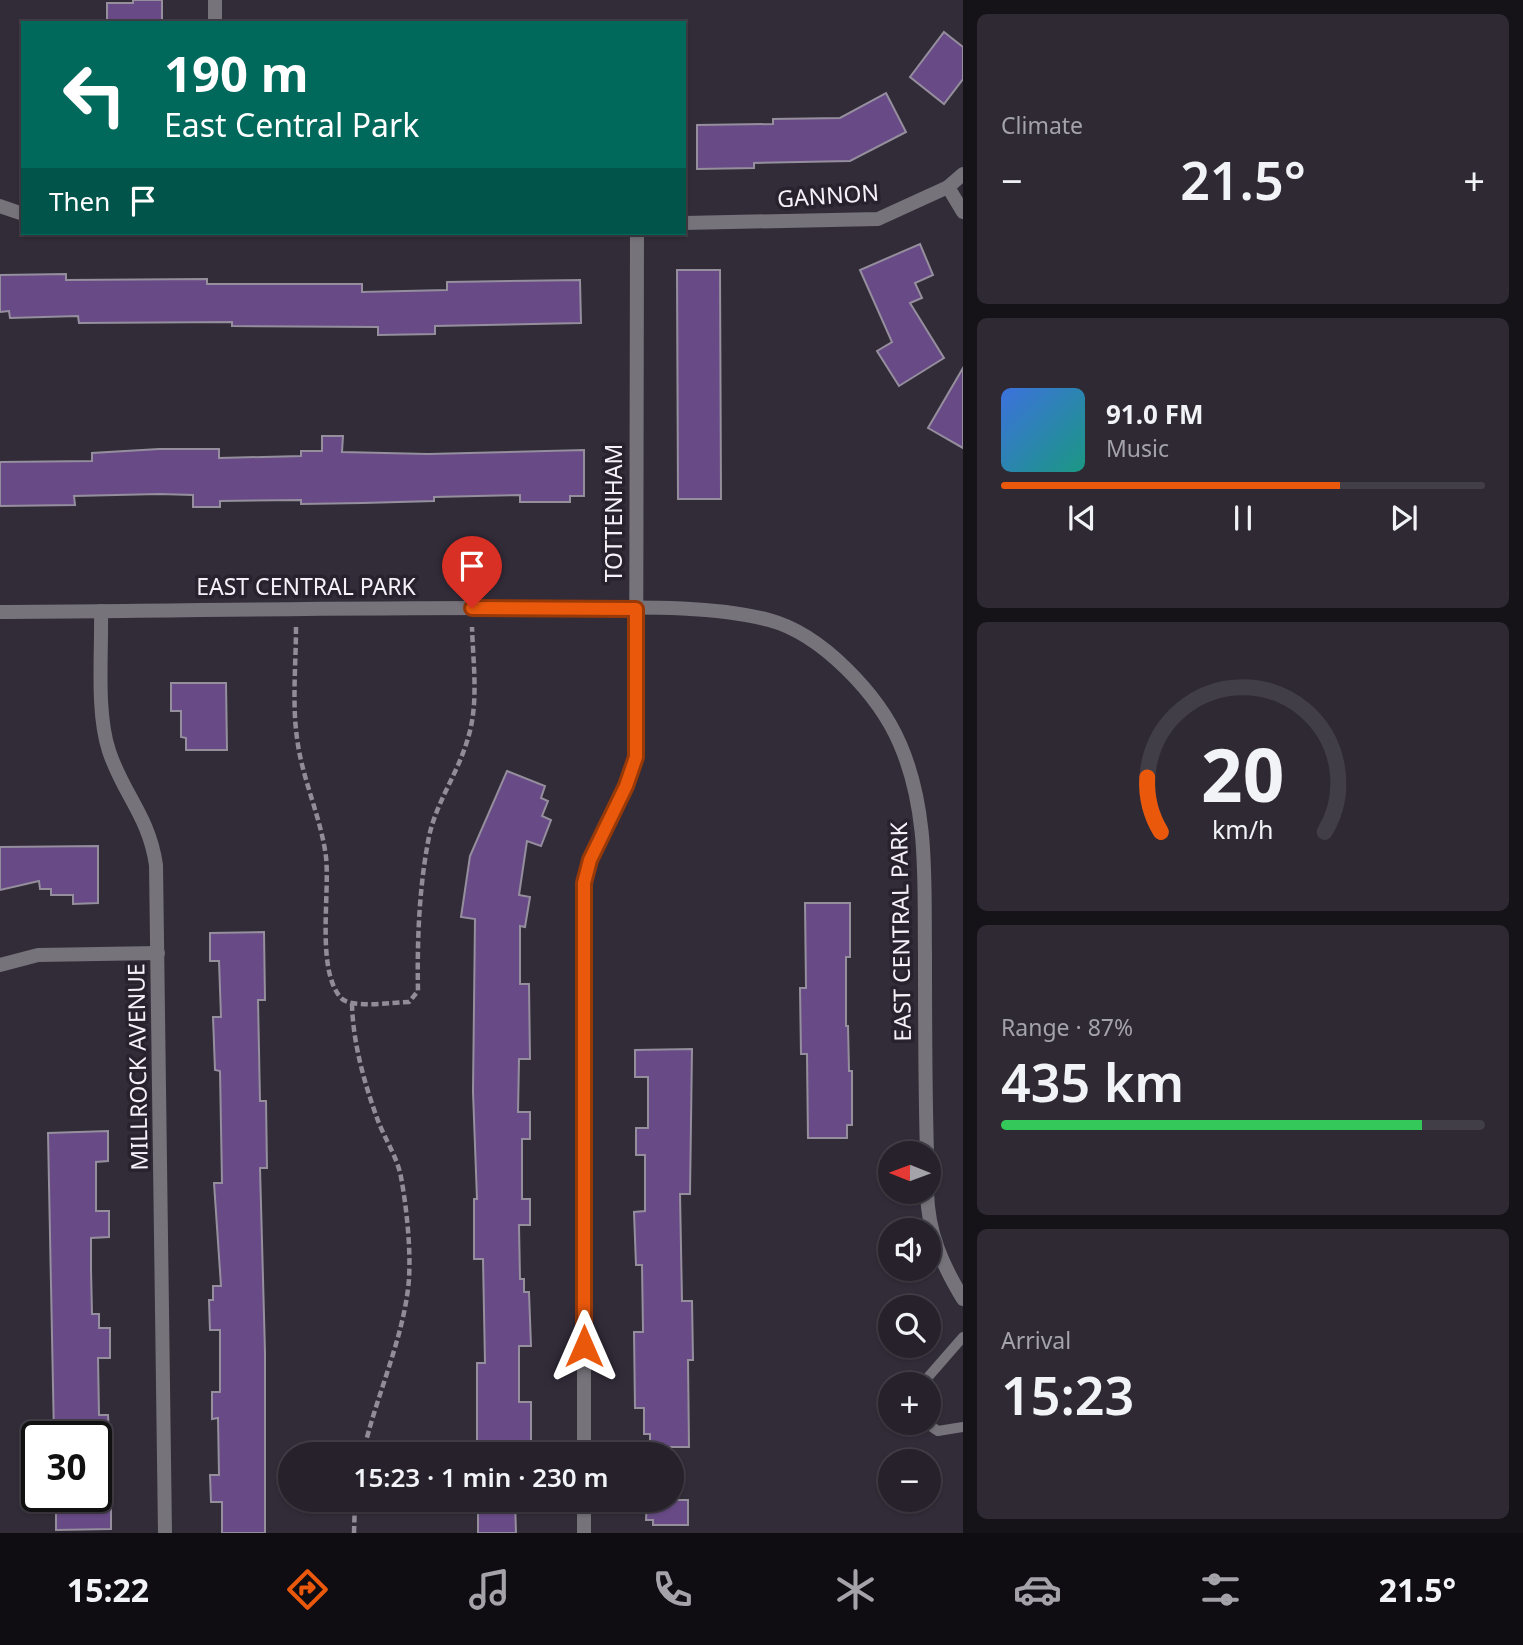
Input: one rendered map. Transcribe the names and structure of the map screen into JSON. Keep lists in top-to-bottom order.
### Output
{
  "streets": {
    "street": [
      "GANNON",
      "TOTTENHAM",
      "EAST CENTRAL PARK",
      "MILLROCK AVENUE"
    ]
  },
  "crossings": [
    ["TOTTENHAM", "EAST CENTRAL PARK"],
    ["EAST CENTRAL PARK", "MILLROCK AVENUE"]
  ],
  "north": "left",
  "page": {
    "tile": [
      "Climate",
      ["Range · 87%", "435 km"],
      ["Arrival", "15:23"]
    ],
    "turn": ["190 m", "East Central Park"],
    "heat": ["−", "21.5°", "+"],
    "then": "Then",
    "song": ["91.0 FM", "Music"],
    "map_buttons": ["+", "−"],
    "limit": "30",
    "trip": "15:23 · 1 min · 230 m",
    "tabs": ["15:22", "21.5°"],
    "gauge": ["20", "km/h"]
  }
}
